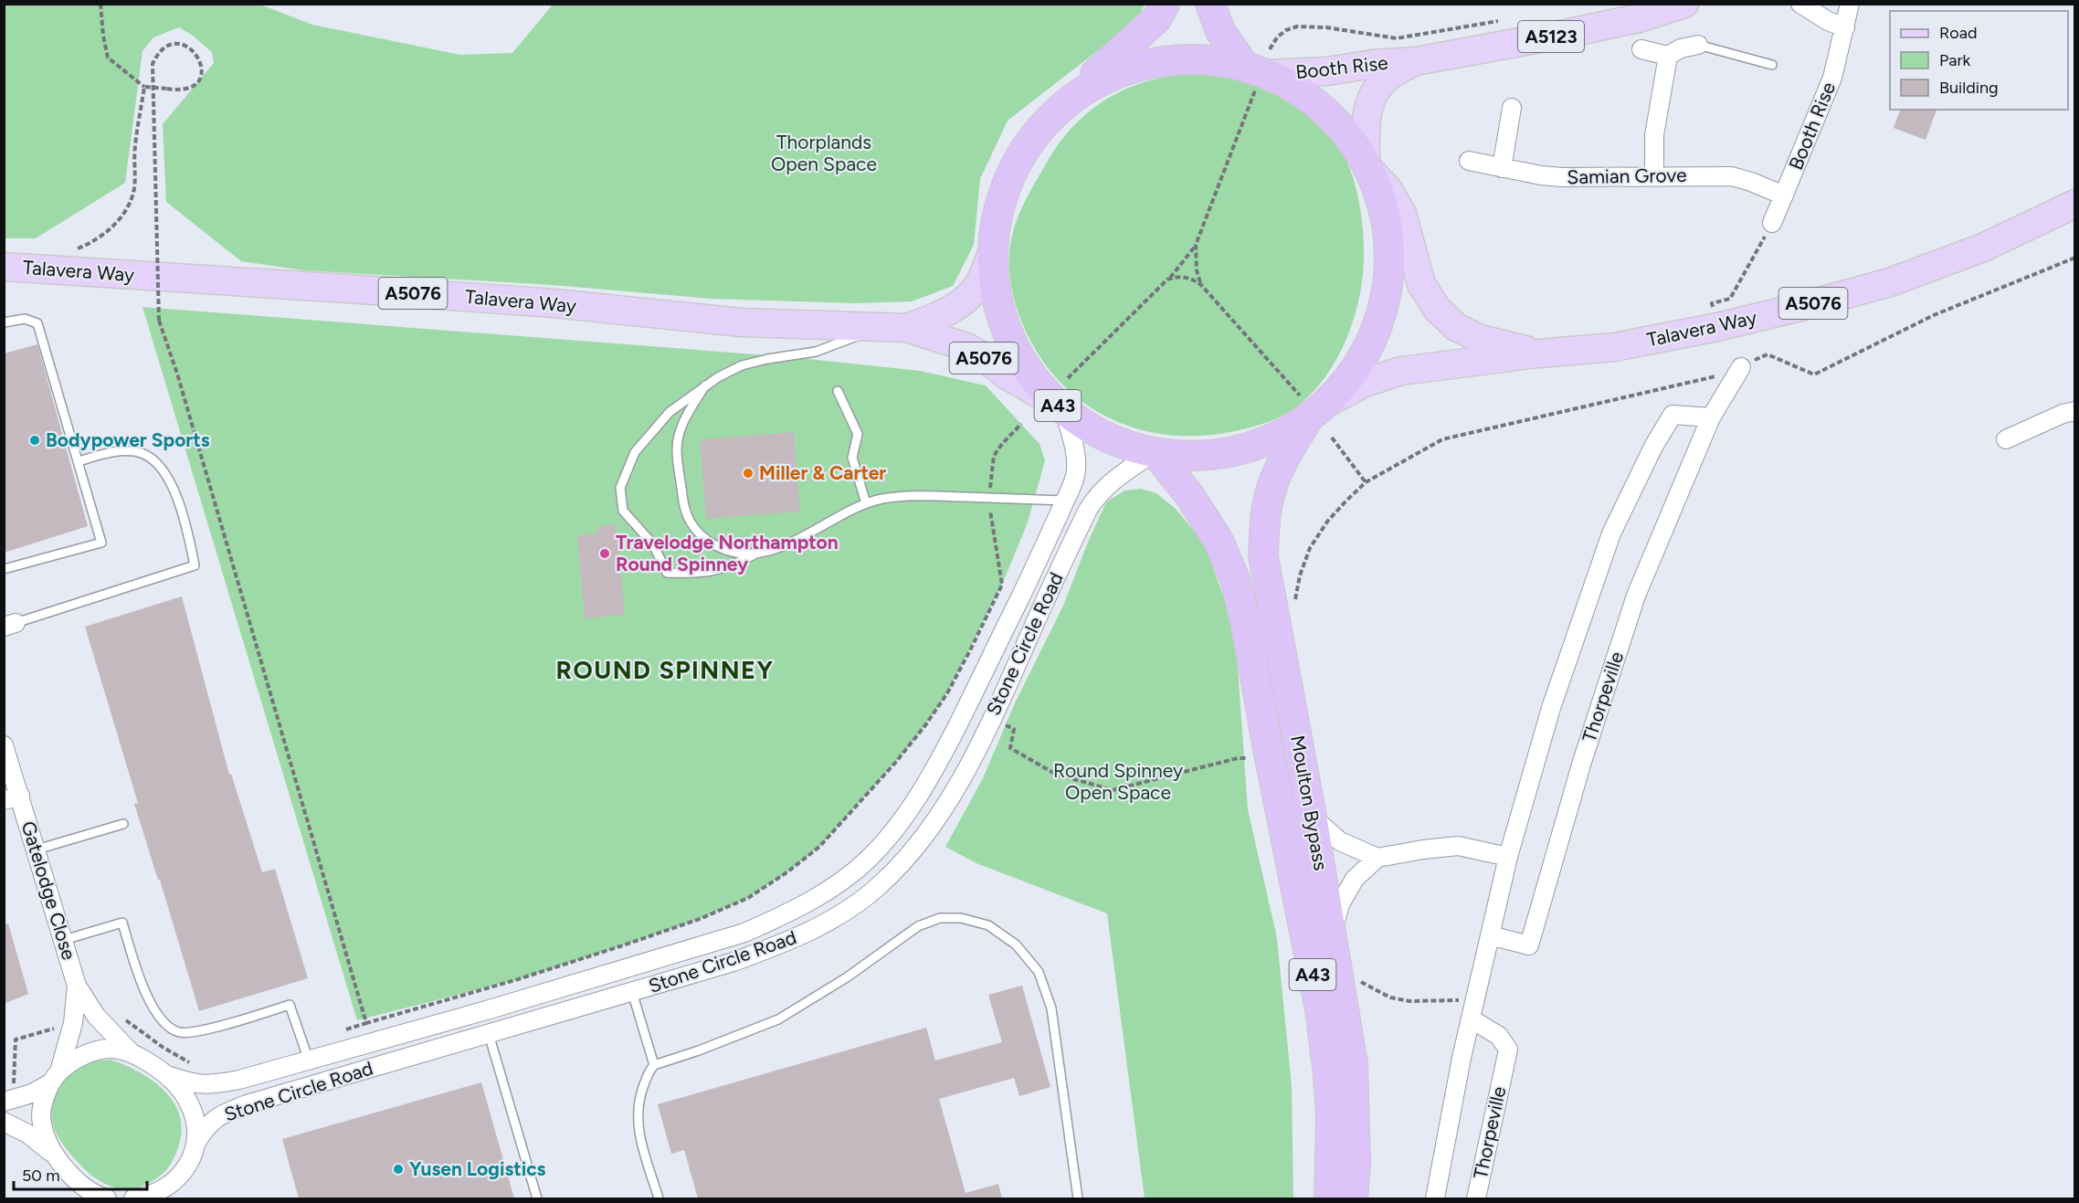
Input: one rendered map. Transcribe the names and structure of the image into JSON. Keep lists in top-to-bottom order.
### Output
{
  "streets": {
    "highway": ["A43", "Moulton Bypass"],
    "main road": [
      "A5123",
      "Booth Rise",
      "Talavera Way",
      "A5076"
    ],
    "street": [
      "Samian Grove",
      "Stone Circle Road",
      "Thorpeville",
      "Gatelodge Close"
    ]
  },
  "crossings": [
    ["Booth Rise", "Samian Grove"],
    ["Booth Rise", "Talavera Way"],
    ["Booth Rise", "A43"],
    ["Talavera Way", "A43"],
    ["Talavera Way", "Stone Circle Road"],
    ["Talavera Way", "Moulton Bypass"],
    ["A43", "Stone Circle Road"],
    ["A43", "Moulton Bypass"],
    ["Stone Circle Road", "Moulton Bypass"],
    ["Stone Circle Road", "Gatelodge Close"]
  ],
  "districts": ["ROUND SPINNEY"],
  "parks": ["Thorplands Open Space", "Round Spinney Open Space"],
  "places": [
    "Bodypower Sports",
    "Miller & Carter",
    "Travelodge Northampton Round Spinney",
    "Yusen Logistics"
  ],
  "legend": ["Road", "Park", "Building"],
  "scale_bar": "50 m"
}
